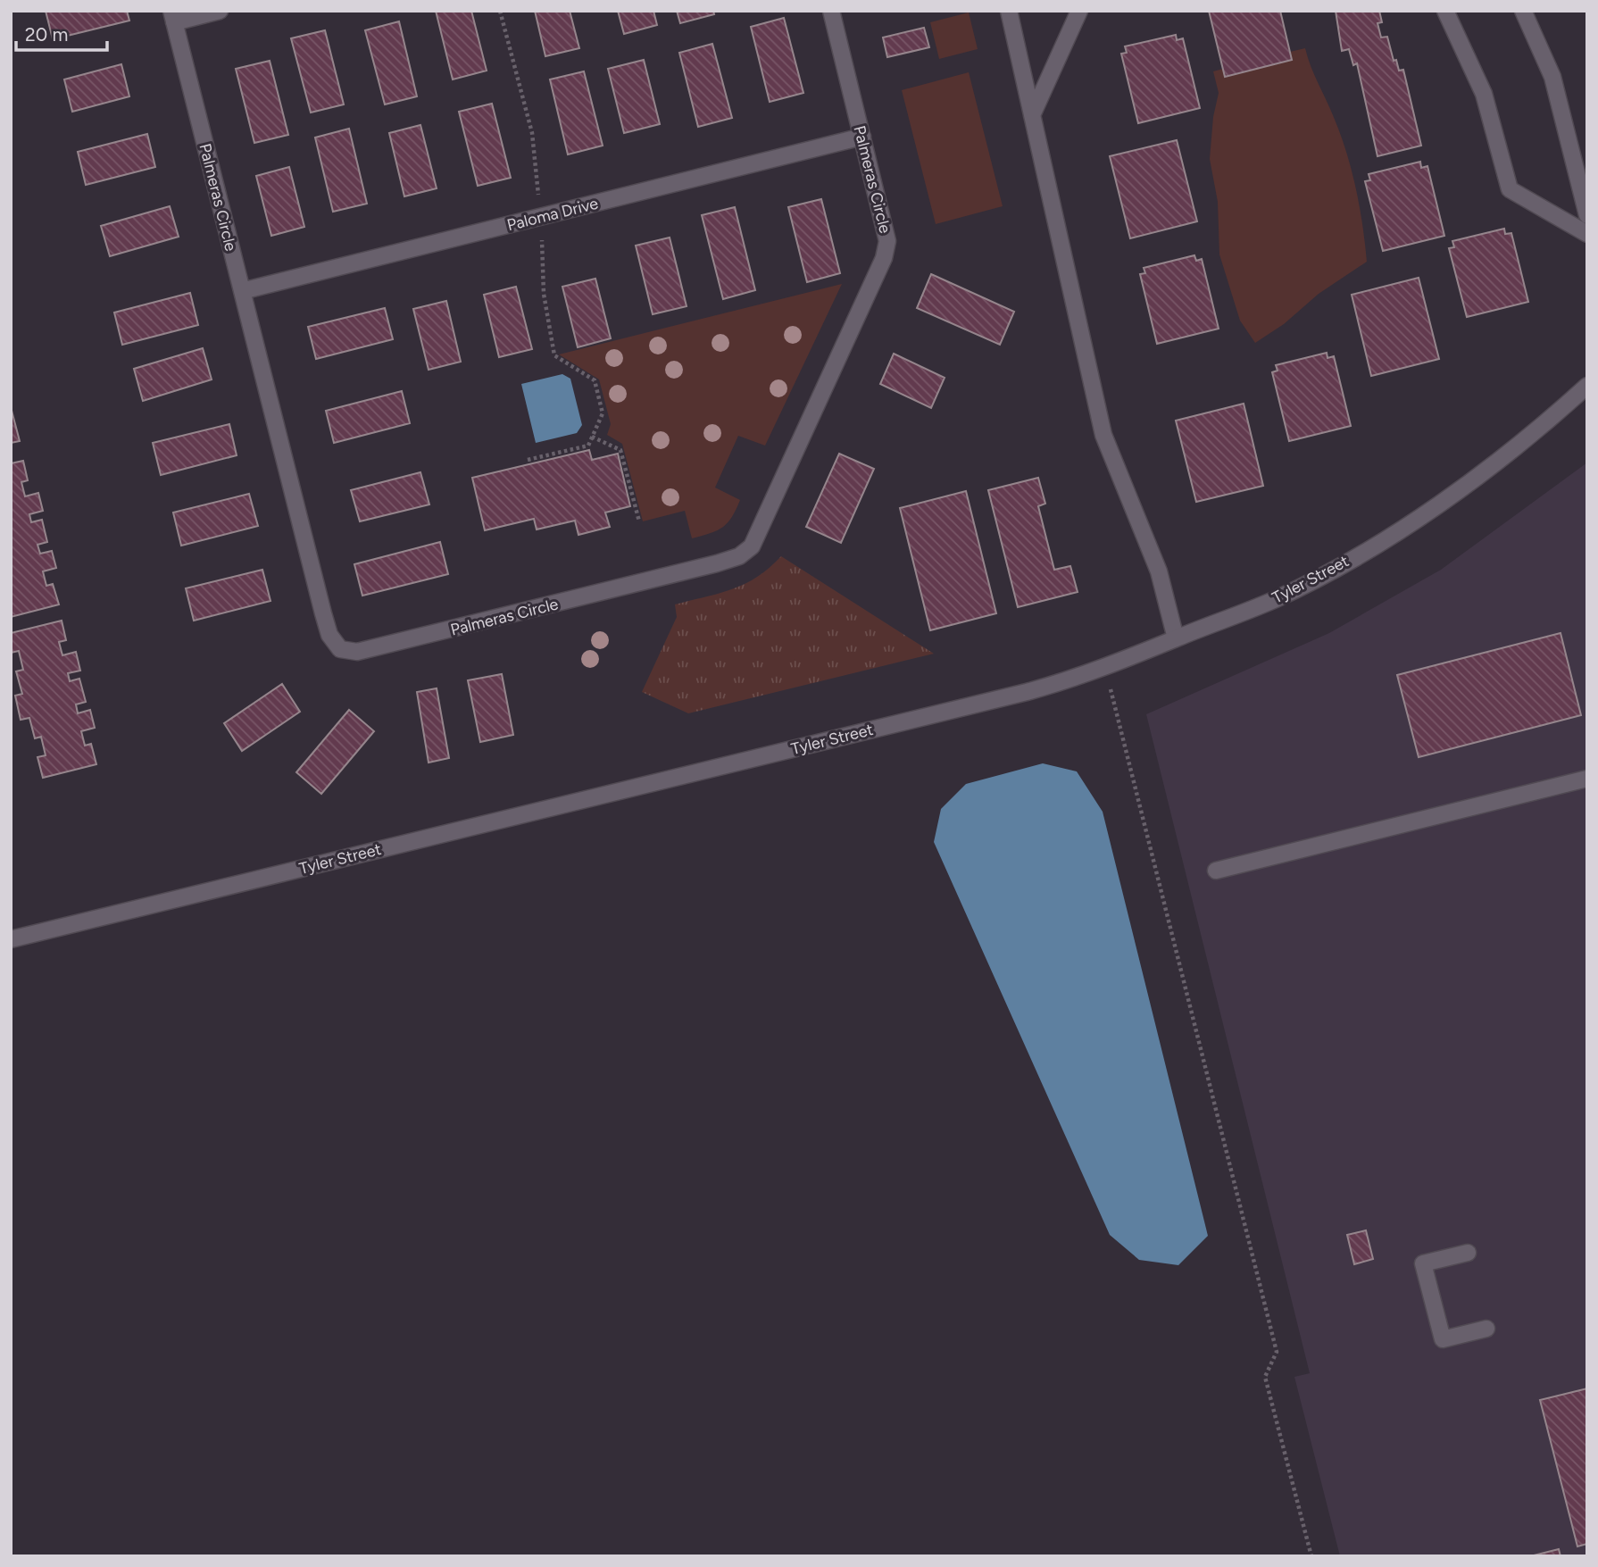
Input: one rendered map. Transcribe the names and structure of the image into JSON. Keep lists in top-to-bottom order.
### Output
{
  "streets": {
    "street": ["Palmeras Circle", "Paloma Drive", "Tyler Street"]
  },
  "crossings": [
    ["Palmeras Circle", "Paloma Drive"]
  ],
  "scale_bar": "20 m"
}
